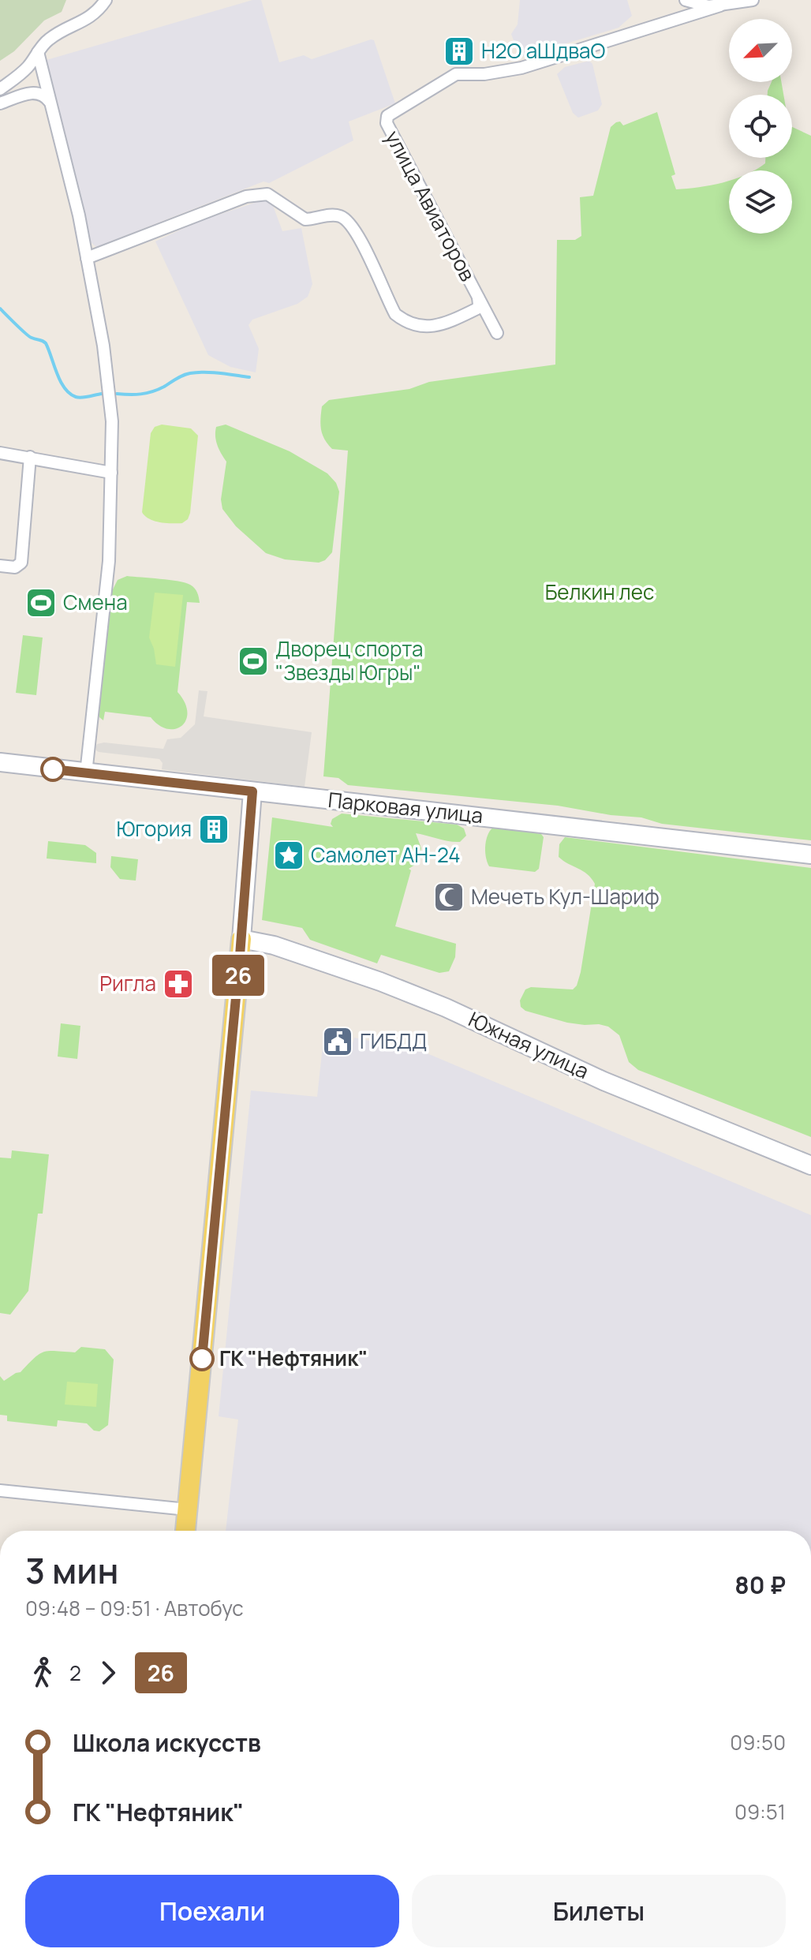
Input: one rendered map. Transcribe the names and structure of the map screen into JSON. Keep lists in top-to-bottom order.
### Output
{
  "streets": {
    "main road": ["Парковая улица", "Южная улица"],
    "street": ["улица Авиаторов"]
  },
  "parks": ["Белкин лес"],
  "places": {
    "building": ["H2O аШдваО", "Югория"],
    "sports": ["Смена", "Дворец спорта \"Звезды Югры\""],
    "place": ["Самолет АН-24"],
    "mosque": ["Мечеть Кул-Шариф"],
    "pharmacy": ["Ригла"],
    "public building": ["ГИБДД"],
    "other": ["ГК \"Нефтяник\""]
  },
  "lines": ["bus line 26"],
  "north": "bottom left",
  "page": {
    "on_map": "26",
    "heading": ["3 мин", "09:48 – 09:51 · Автобус", "80 ₽"],
    "legs": ["2", "26"],
    "list": [
      {
        "name": "Школа искусств",
        "value": "09:50"
      },
      {
        "name": "ГК \"Нефтяник\"",
        "value": "09:51"
      }
    ],
    "buttons": ["Поехали", "Билеты"]
  }
}
